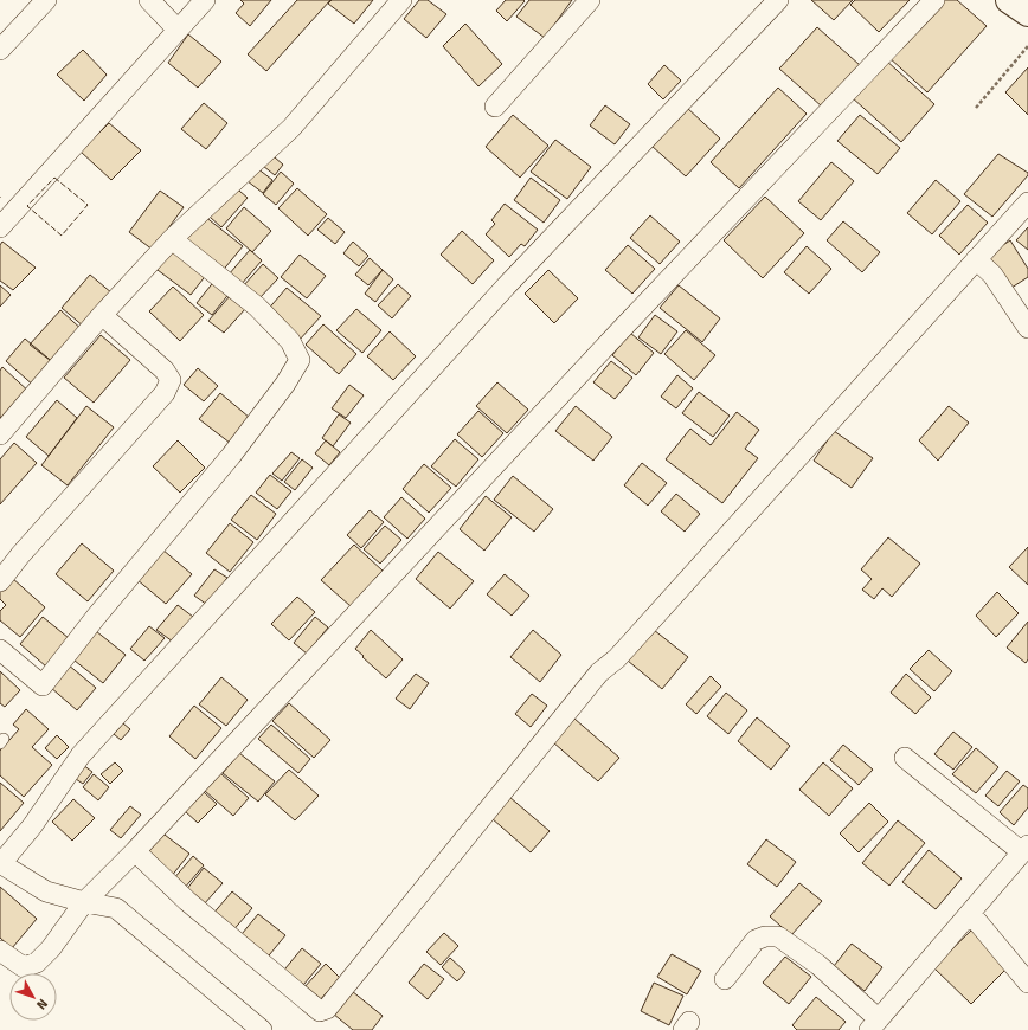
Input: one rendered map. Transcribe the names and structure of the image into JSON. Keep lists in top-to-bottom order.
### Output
{
  "north": "bottom right"
}
